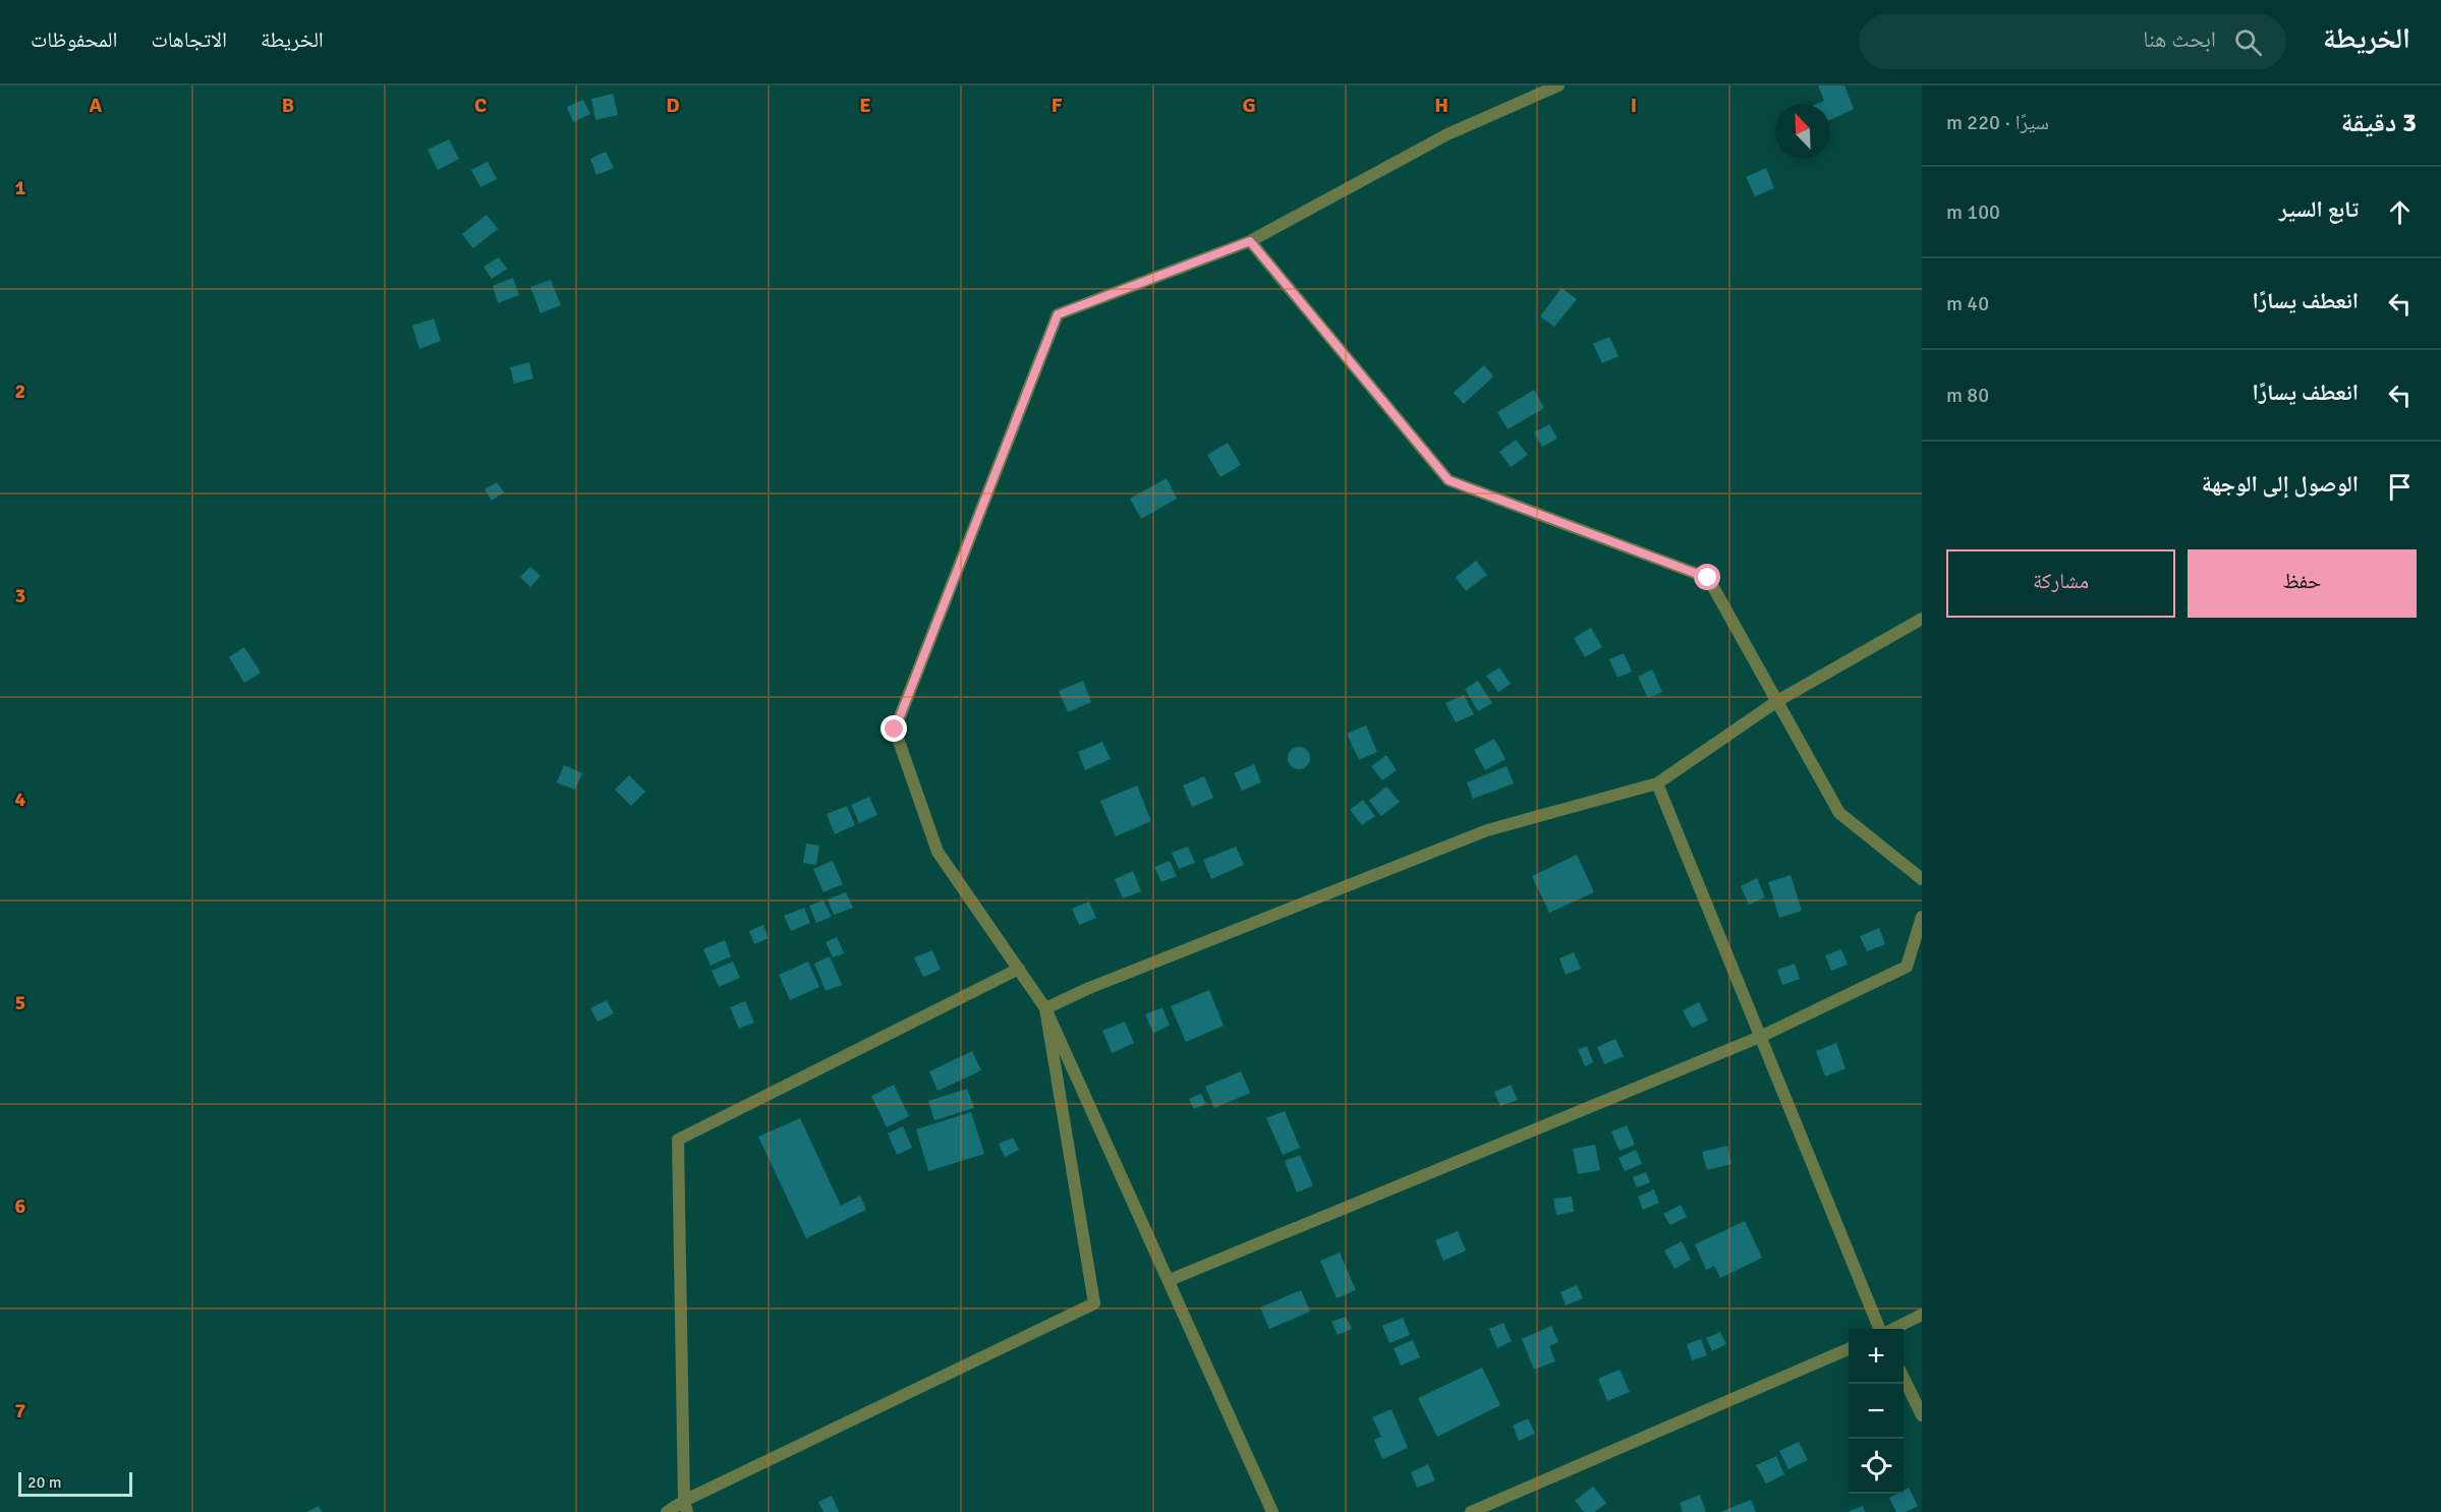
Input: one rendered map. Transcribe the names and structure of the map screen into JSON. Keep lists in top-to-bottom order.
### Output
{
  "scale_bar": "20 m",
  "north": "top left",
  "page": {
    "header": "الخريطة",
    "search": "ابحث هنا",
    "nav": ["الخريطة", "الاتجاهات", "المحفوظات"],
    "heading": ["3 دقيقة", "سيرًا · 220 m"],
    "list": [
      ["تابع السير", "100 m"],
      ["انعطف يسارًا", "40 m"],
      ["انعطف يسارًا", "80 m"],
      "الوصول إلى الوجهة"
    ],
    "buttons": ["حفظ", "مشاركة"],
    "map_buttons": ["+", "−"],
    "scale": "20 m"
  },
  "grid": {
    "columns": [
      "A",
      "B",
      "C",
      "D",
      "E",
      "F",
      "G",
      "H",
      "I"
    ],
    "rows": [
      "1",
      "2",
      "3",
      "4",
      "5",
      "6",
      "7"
    ]
  }
}
